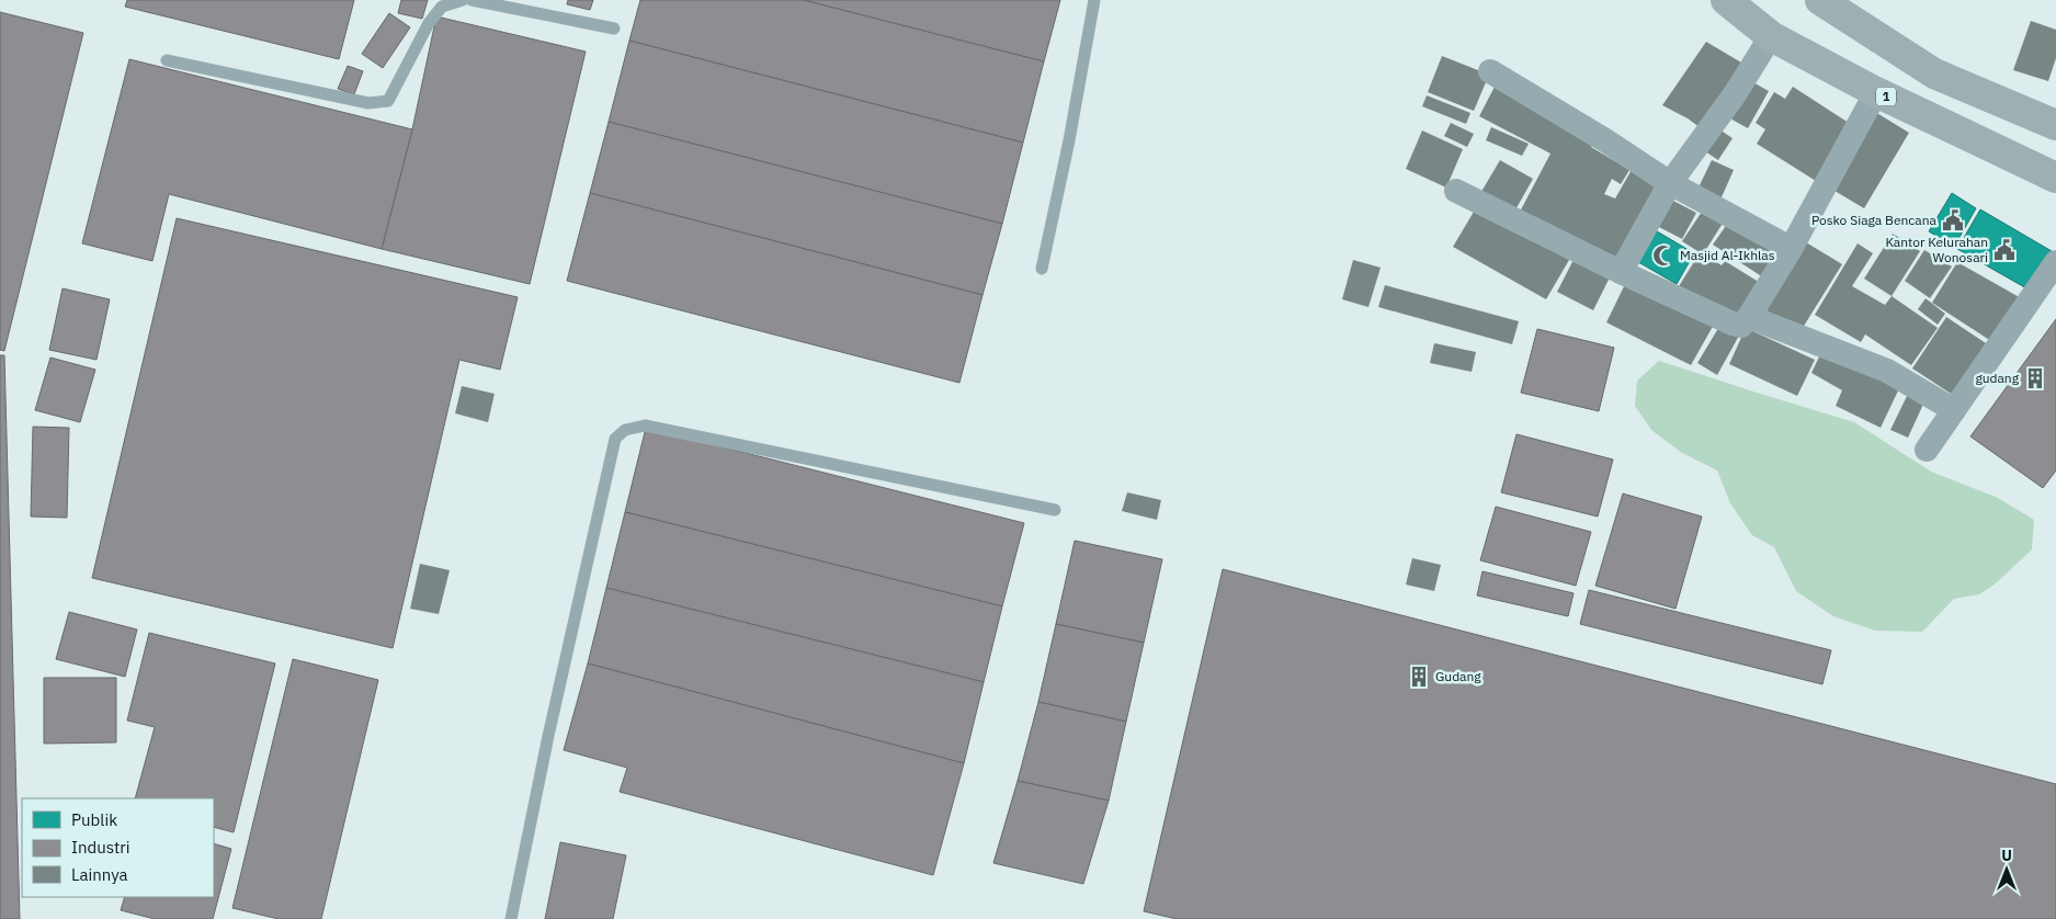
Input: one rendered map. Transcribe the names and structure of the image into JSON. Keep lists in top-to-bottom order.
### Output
{
  "streets": {
    "highway": ["1"]
  },
  "places": {
    "public building": ["Posko Siaga Bencana", "Kantor Kelurahan Wonosari"],
    "mosque": ["Masjid Al-Ikhlas"],
    "building": ["gudang", "Gudang"]
  },
  "legend": ["Publik", "Industri", "Lainnya"],
  "north": "top"
}
